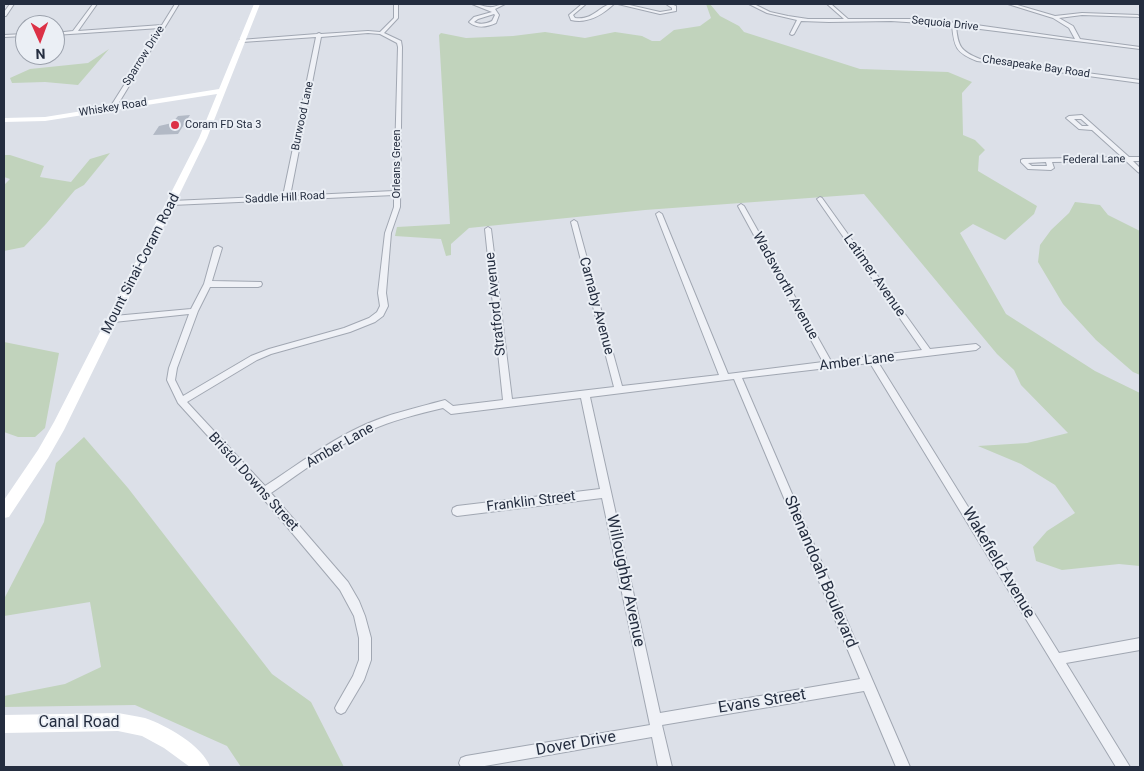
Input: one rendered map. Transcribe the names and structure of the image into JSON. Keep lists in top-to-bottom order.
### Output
{
  "streets": {
    "main road": ["Whiskey Road", "Mount Sinai-Coram Road", "Canal Road"],
    "street": [
      "Sequoia Drive",
      "Sparrow Drive",
      "Chesapeake Bay Road",
      "Burwood Lane",
      "Federal Lane",
      "Orleans Green",
      "Saddle Hill Road",
      "Latimer Avenue",
      "Wadsworth Avenue",
      "Stratford Avenue",
      "Carnaby Avenue",
      "Amber Lane",
      "Bristol Downs Street",
      "Franklin Street",
      "Wakefield Avenue",
      "Shenandoah Boulevard",
      "Willoughby Avenue",
      "Evans Street",
      "Dover Drive"
    ]
  },
  "crossings": [
    ["Sequoia Drive", "Chesapeake Bay Road"],
    ["Sparrow Drive", "Whiskey Road"],
    ["Whiskey Road", "Mount Sinai-Coram Road"],
    ["Burwood Lane", "Saddle Hill Road"],
    ["Orleans Green", "Saddle Hill Road"],
    ["Orleans Green", "Bristol Downs Street"],
    ["Saddle Hill Road", "Mount Sinai-Coram Road"],
    ["Latimer Avenue", "Amber Lane"],
    ["Wadsworth Avenue", "Amber Lane"],
    ["Stratford Avenue", "Amber Lane"],
    ["Carnaby Avenue", "Amber Lane"],
    ["Amber Lane", "Bristol Downs Street"],
    ["Amber Lane", "Wakefield Avenue"],
    ["Amber Lane", "Shenandoah Boulevard"],
    ["Amber Lane", "Willoughby Avenue"],
    ["Franklin Street", "Willoughby Avenue"],
    ["Shenandoah Boulevard", "Evans Street"],
    ["Willoughby Avenue", "Evans Street"],
    ["Willoughby Avenue", "Dover Drive"],
    ["Evans Street", "Dover Drive"]
  ],
  "places": ["Coram FD Sta 3"],
  "north": "bottom"
}
